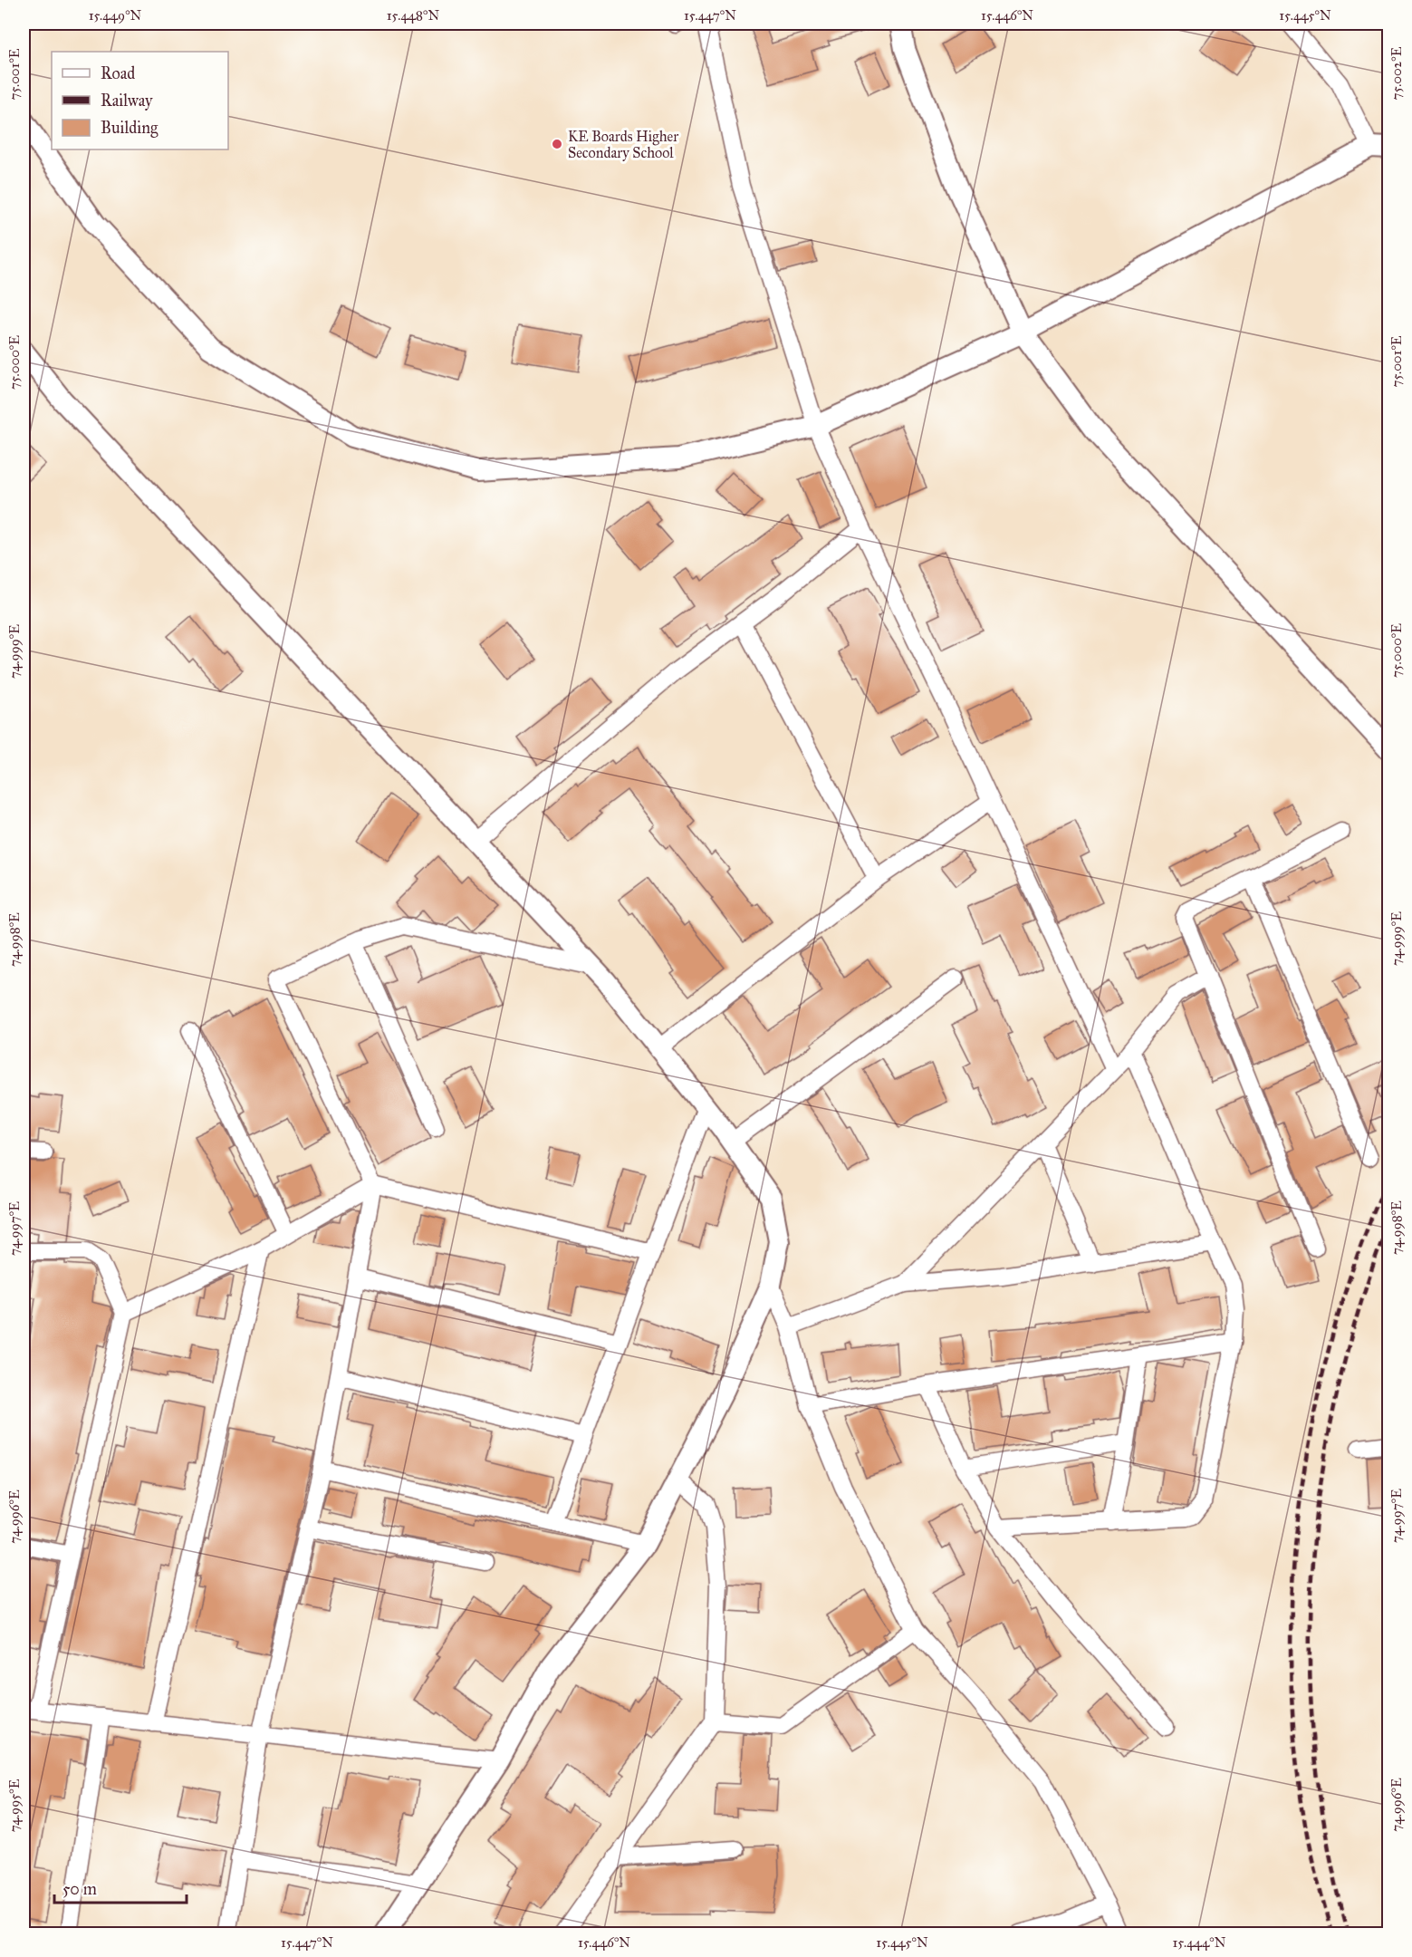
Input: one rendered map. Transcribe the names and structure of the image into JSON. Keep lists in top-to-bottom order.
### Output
{
  "places": ["KE Boards Higher Secondary School"],
  "legend": ["Road", "Railway", "Building"],
  "scale_bar": "50 m",
  "coordinates": [
    "15.449°N",
    "15.448°N",
    "15.447°N",
    "15.446°N",
    "15.445°N",
    "75.002°E",
    "75.001°E",
    "75.000°E",
    "74.999°E",
    "74.998°E",
    "74.997°E",
    "74.996°E",
    "74.995°E",
    "15.444°N"
  ]
}
